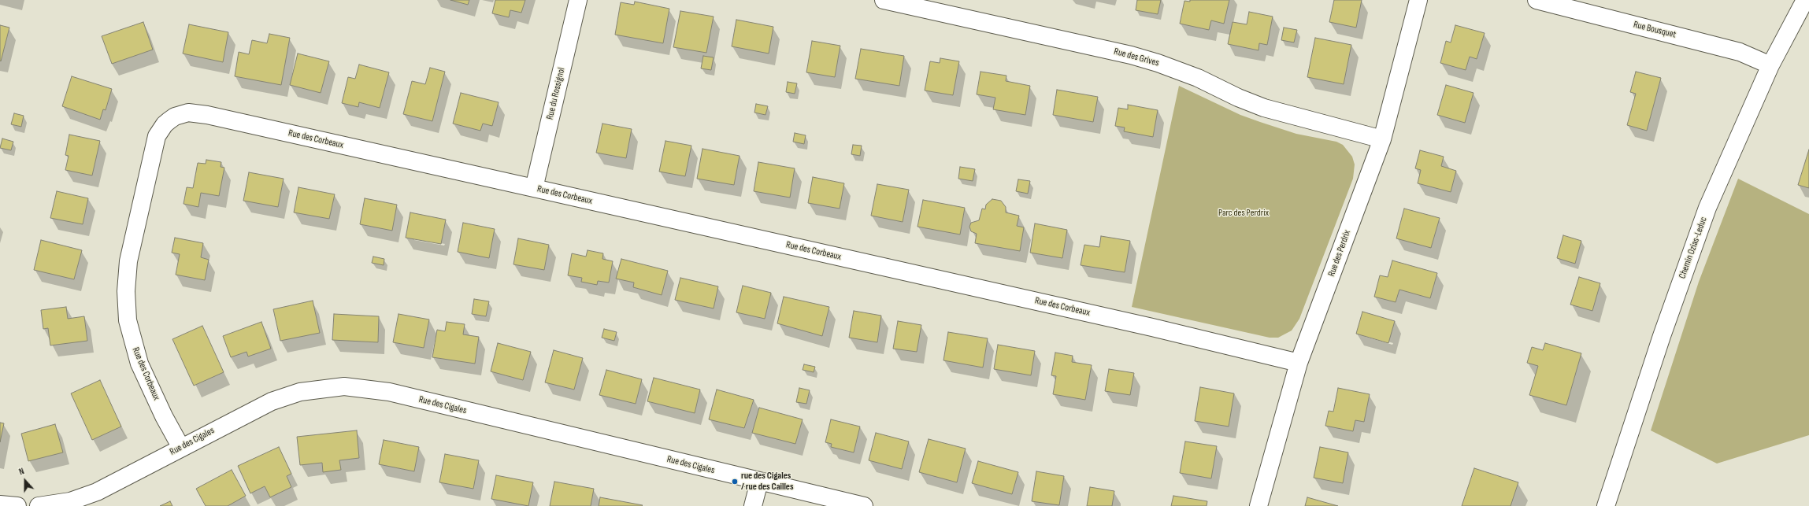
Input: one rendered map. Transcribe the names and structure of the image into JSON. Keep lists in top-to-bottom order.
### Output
{
  "streets": {
    "street": [
      "Rue Bousquet",
      "Rue des Grives",
      "Rue du Rossignol",
      "Rue des Corbeaux",
      "Chemin Ozias-Leduc",
      "Rue des Perdrix",
      "Rue des Cigales"
    ]
  },
  "crossings": [
    ["Rue Bousquet", "Chemin Ozias-Leduc"],
    ["Rue des Grives", "Rue des Perdrix"],
    ["Rue du Rossignol", "Rue des Corbeaux"],
    ["Rue des Corbeaux", "Rue des Perdrix"],
    ["Rue des Corbeaux", "Rue des Cigales"]
  ],
  "parks": ["Parc des Perdrix"],
  "places": ["rue des Cigales / rue des Cailles"],
  "north": "top"
}
